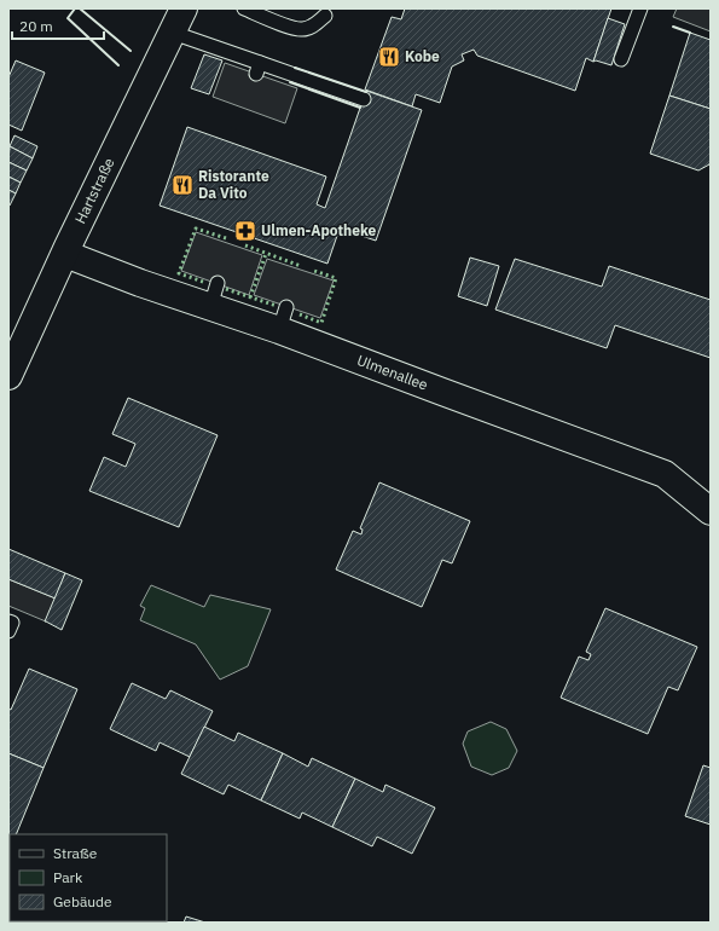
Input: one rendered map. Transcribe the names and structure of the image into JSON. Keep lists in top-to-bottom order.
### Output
{
  "streets": {
    "street": ["Hartstraße", "Ulmenallee"]
  },
  "crossings": [
    ["Hartstraße", "Ulmenallee"]
  ],
  "places": {
    "restaurant": ["Kobe", "Ristorante Da Vito"],
    "pharmacy": ["Ulmen-Apotheke"]
  },
  "legend": ["Straße", "Park", "Gebäude"],
  "scale_bar": "20 m"
}
